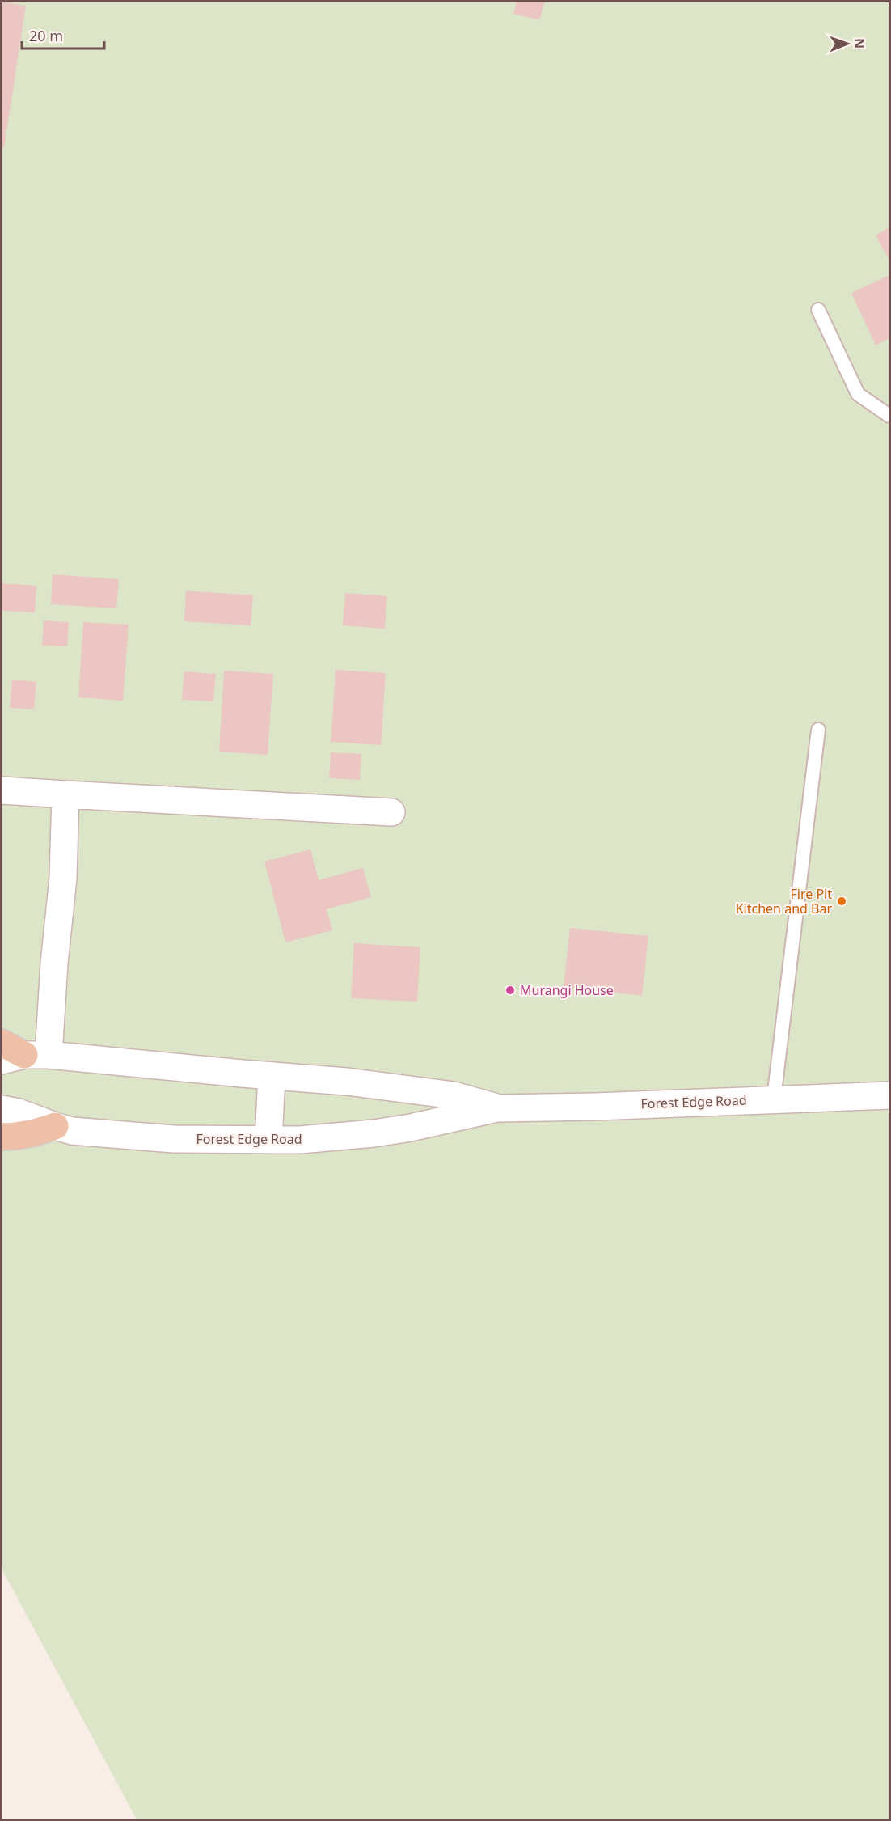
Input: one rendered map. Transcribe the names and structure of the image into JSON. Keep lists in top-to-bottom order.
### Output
{
  "streets": {
    "street": ["Forest Edge Road"]
  },
  "places": ["Fire Pit Kitchen and Bar", "Murangi House"],
  "scale_bar": "20 m",
  "north": "right"
}
